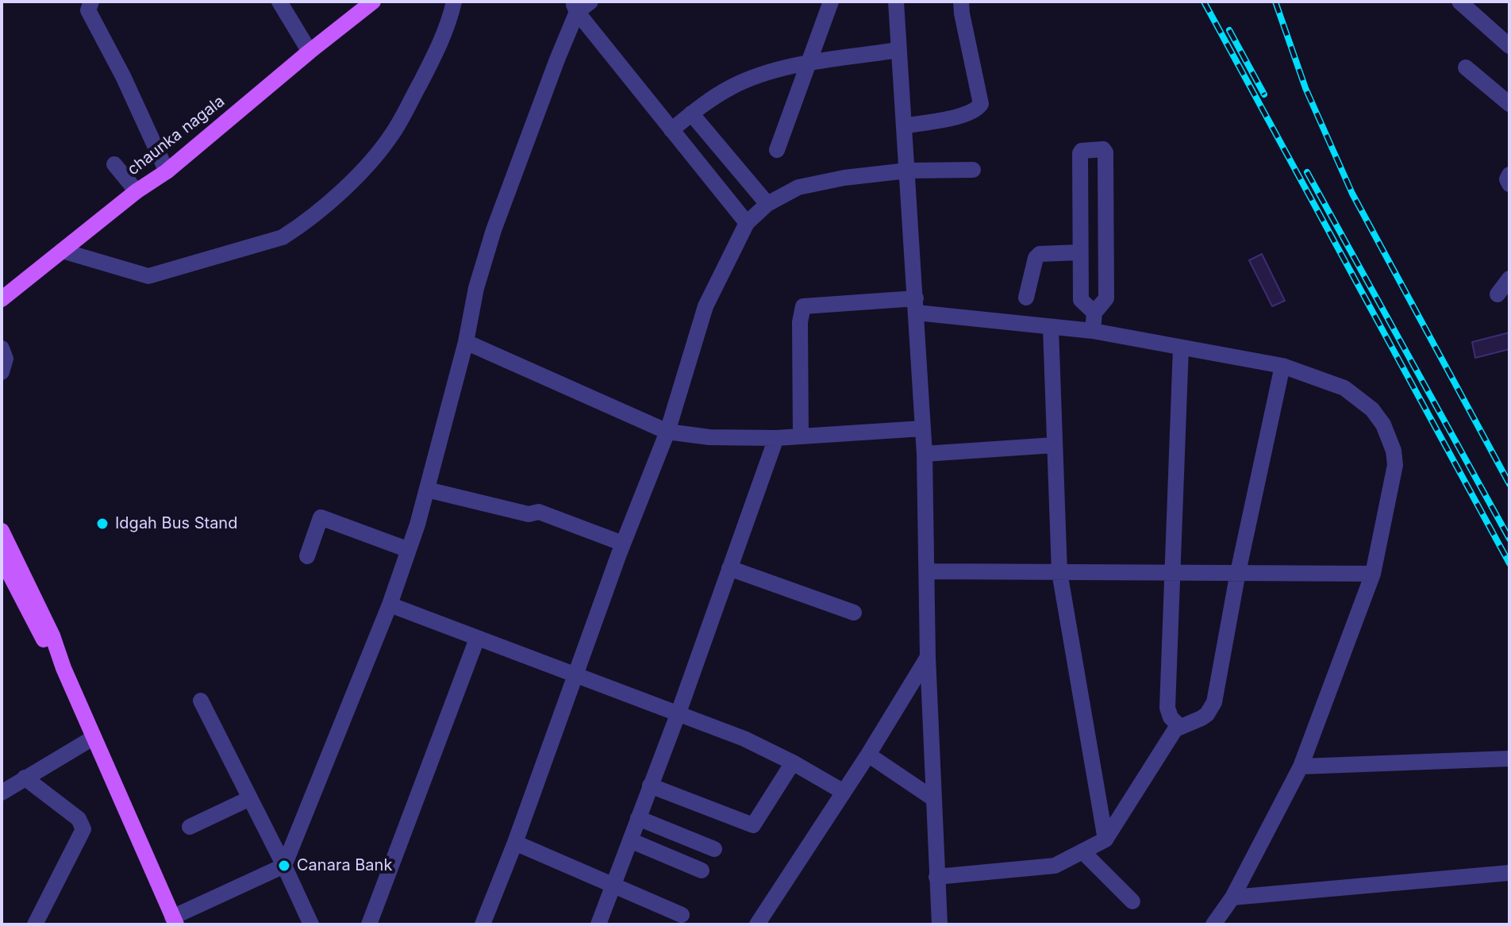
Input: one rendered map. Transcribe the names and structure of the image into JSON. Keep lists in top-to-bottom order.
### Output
{
  "streets": {
    "main road": ["chaunka nagala"]
  },
  "places": ["Idgah Bus Stand", "Canara Bank"]
}
